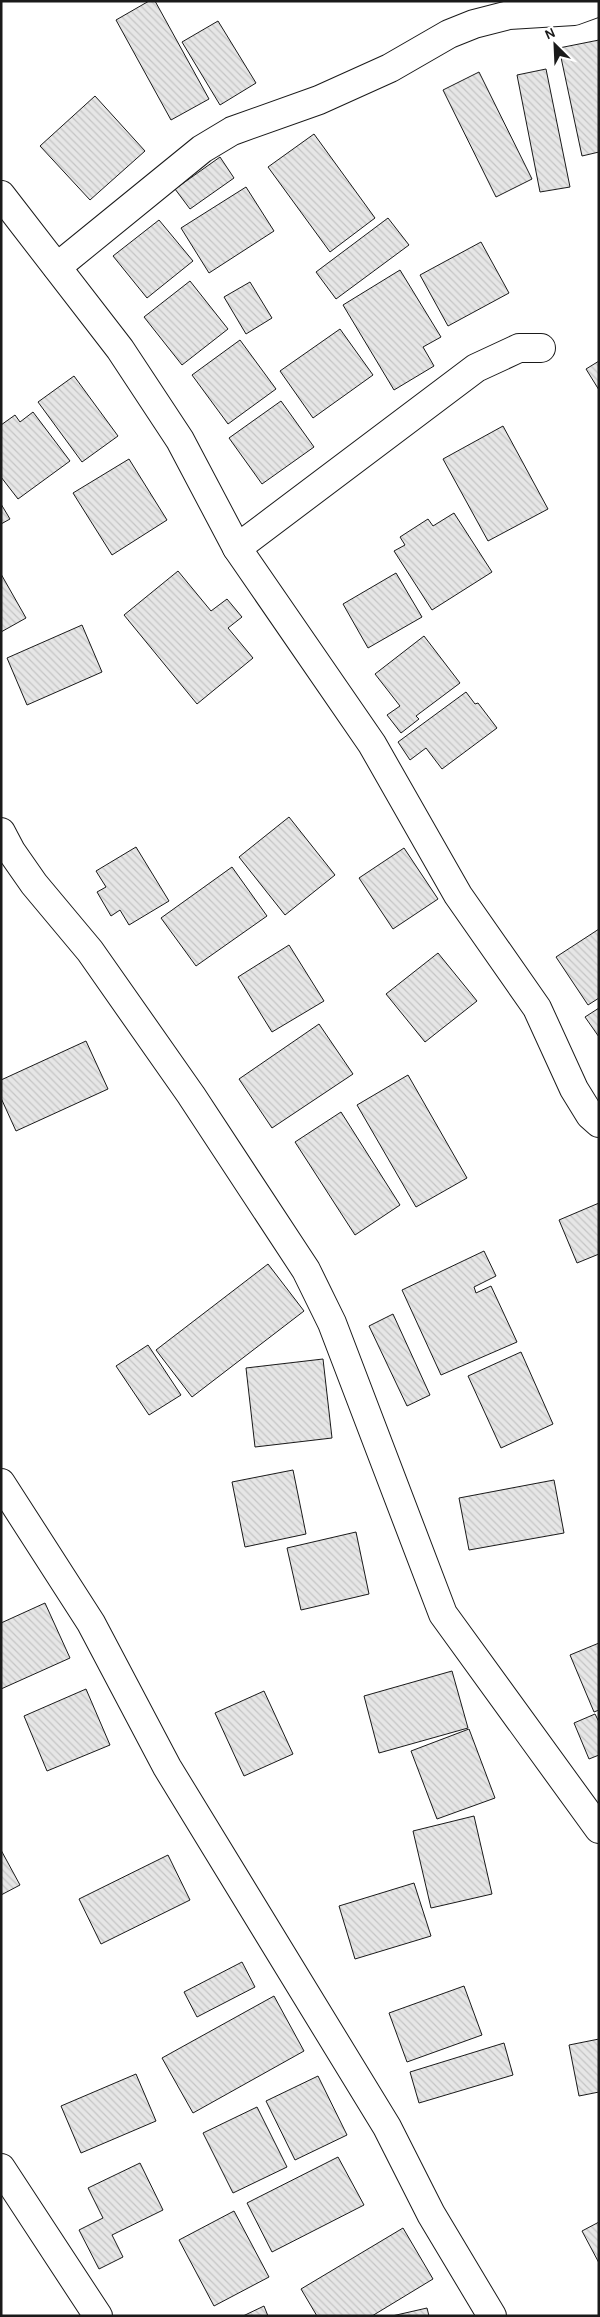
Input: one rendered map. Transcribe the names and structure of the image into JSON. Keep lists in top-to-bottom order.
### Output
{
  "north": "top left"
}
